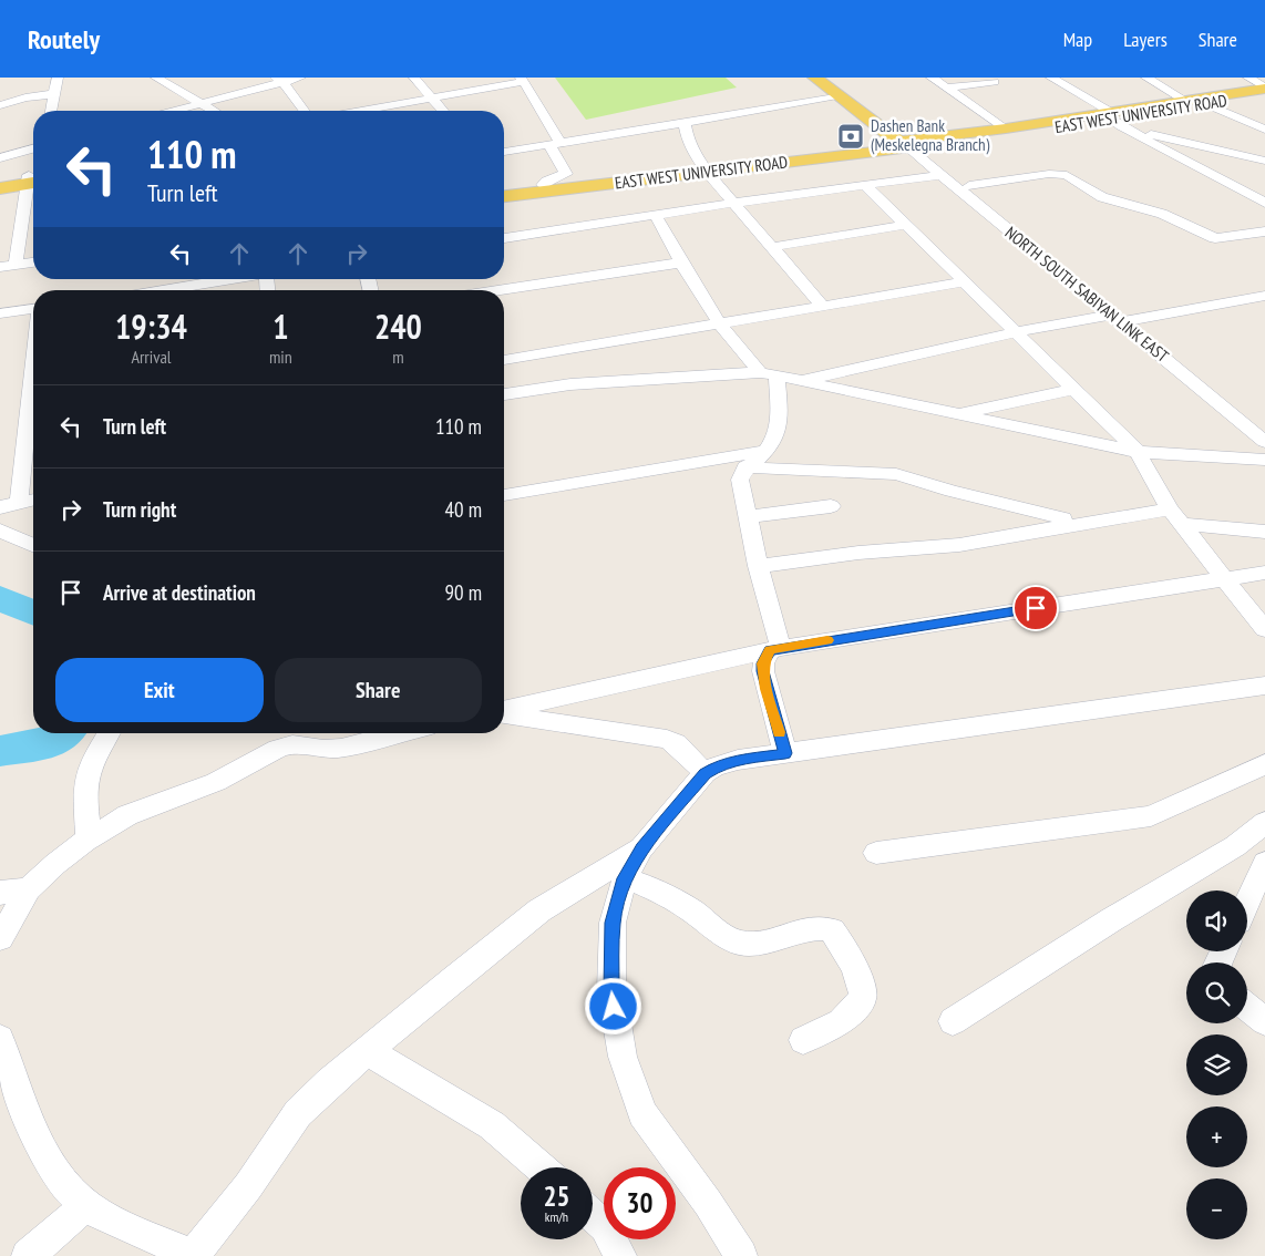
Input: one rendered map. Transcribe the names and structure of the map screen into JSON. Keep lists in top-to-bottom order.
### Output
{
  "streets": {
    "main road": ["EAST WEST UNIVERSITY ROAD", "NORTH SOUTH SABIYAN LINK EAST"]
  },
  "crossings": [
    ["EAST WEST UNIVERSITY ROAD", "NORTH SOUTH SABIYAN LINK EAST"]
  ],
  "places": {
    "bank": ["Dashen Bank (Meskelegna Branch)"]
  },
  "page": {
    "header": "Routely",
    "nav": ["Map", "Layers", "Share"],
    "turn": ["110 m", "Turn left"],
    "eta": [
      "19:34",
      "Arrival",
      "1",
      "min",
      "240",
      "m"
    ],
    "list": [
      {
        "name": "Turn left",
        "value": "110 m"
      },
      {
        "name": "Turn right",
        "value": "40 m"
      },
      {
        "name": "Arrive at destination",
        "value": "90 m"
      }
    ],
    "buttons": ["Exit", "Share"],
    "map_buttons": ["+", "−"],
    "speed": "25 km/h",
    "limit": "30"
  }
}
